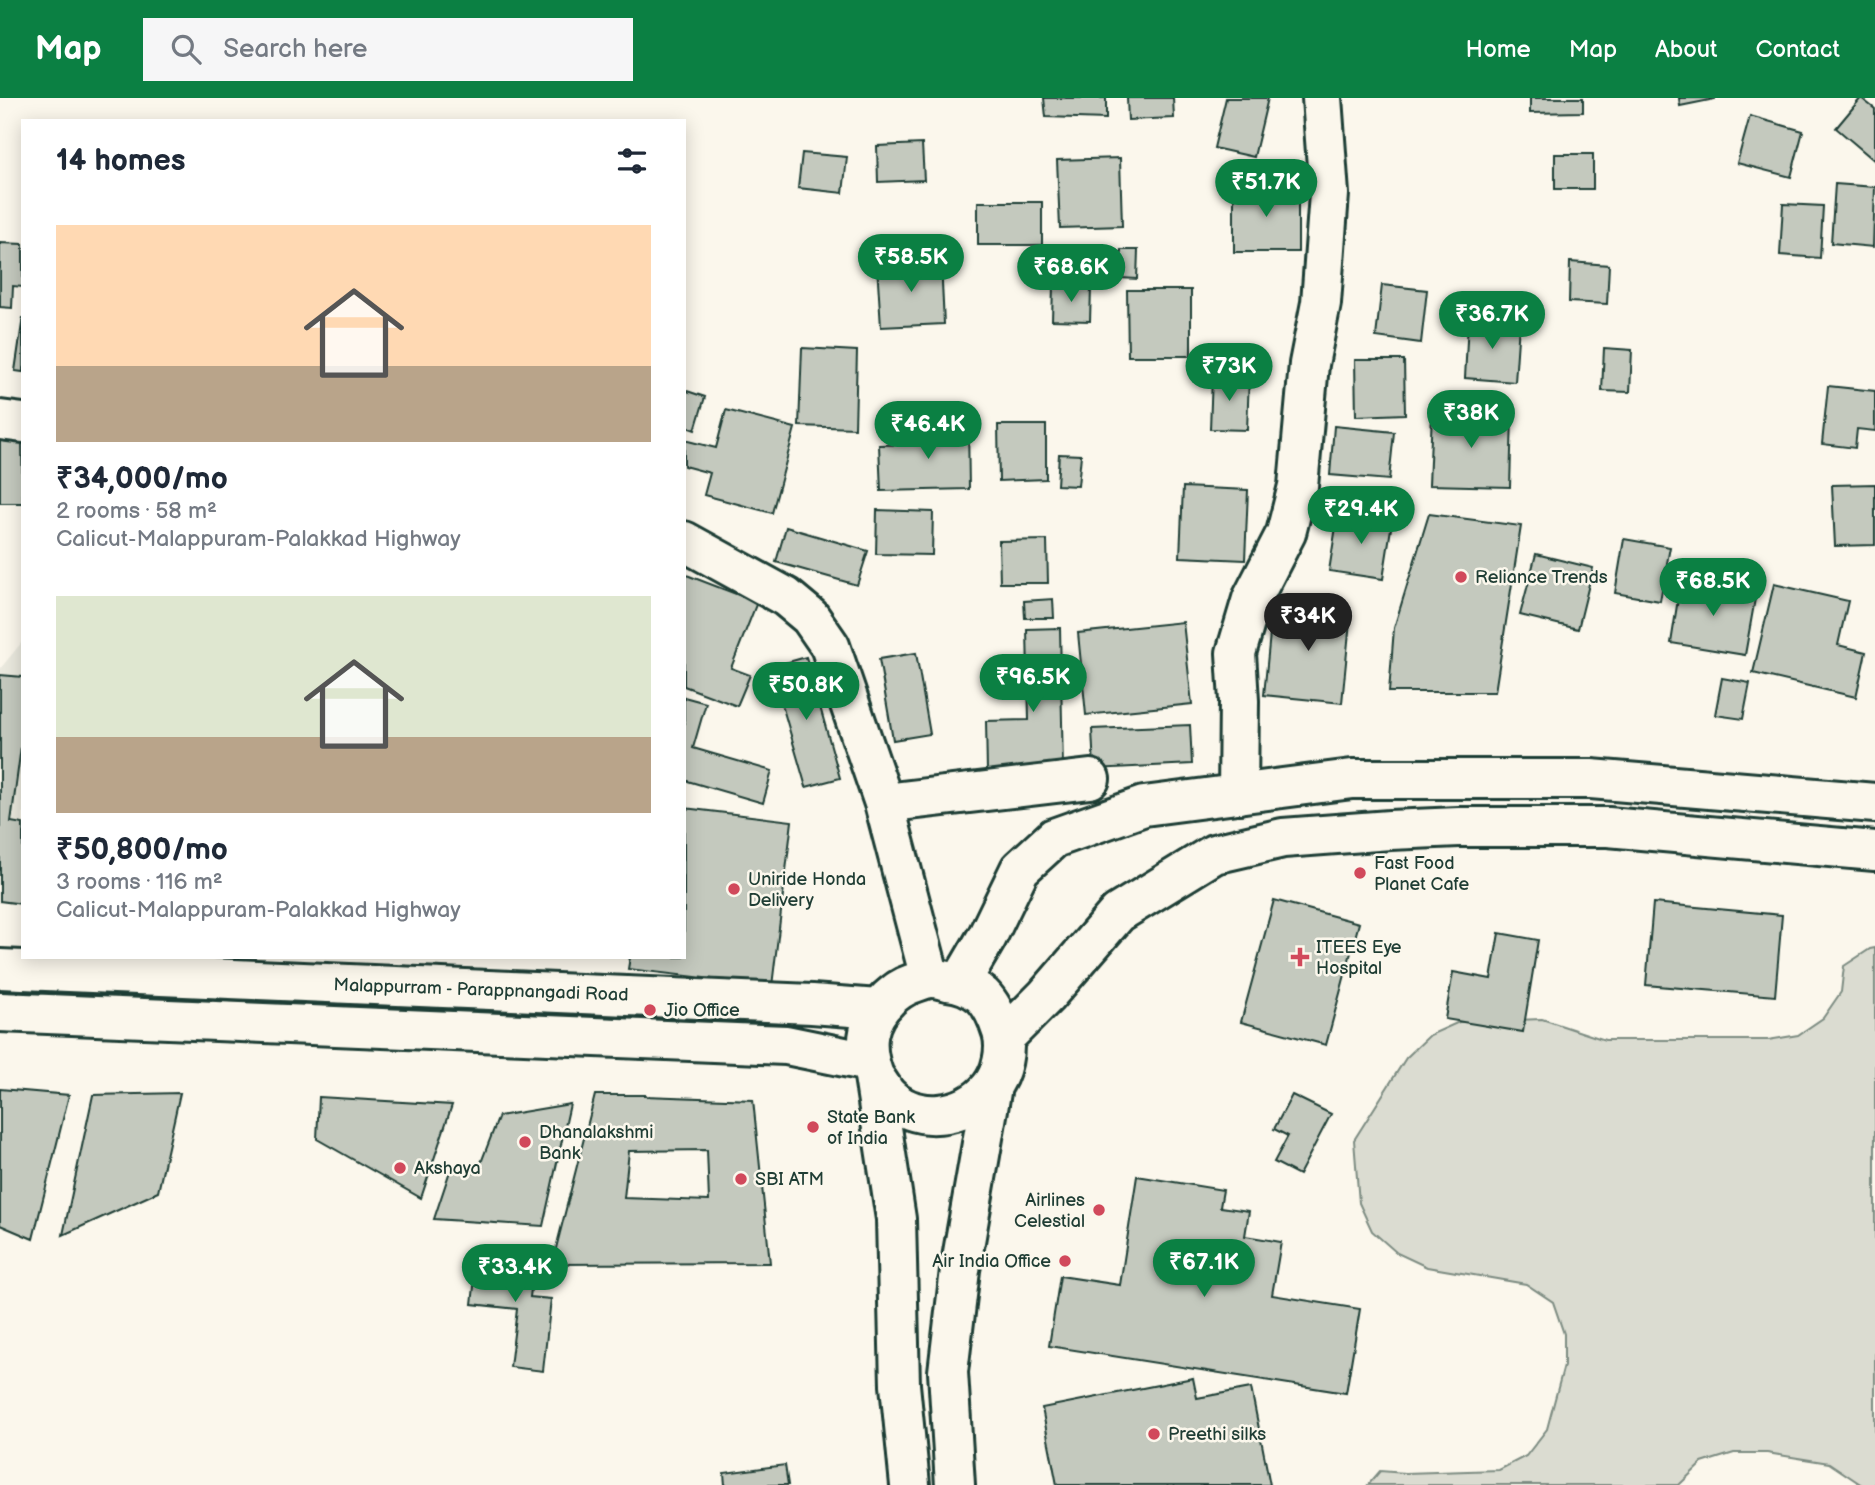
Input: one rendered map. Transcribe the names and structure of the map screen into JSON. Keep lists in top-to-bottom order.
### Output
{
  "streets": {
    "main road": ["Malappurram - Parappnangadi Road"]
  },
  "places": {
    "other": [
      "Reliance Trends",
      "Fast Food Planet Cafe",
      "Uniride Honda Delivery",
      "Jio Office",
      "State Bank of India",
      "Dhanalakshmi Bank",
      "Akshaya",
      "SBI ATM",
      "Airlines Celestial",
      "Air India Office",
      "Preethi silks"
    ],
    "health": ["ITEES Eye Hospital"]
  },
  "page": {
    "header": "Map",
    "search": "Search here",
    "nav": [
      "Home",
      "Map",
      "About",
      "Contact"
    ],
    "heading": "14 homes",
    "price": [
      "₹51.7K",
      "₹58.5K",
      "₹68.6K",
      "₹36.7K",
      "₹73K",
      "₹38K",
      "₹46.4K",
      "₹29.4K",
      "₹68.5K",
      "₹34K",
      "₹96.5K",
      "₹50.8K",
      "₹67.1K",
      "₹33.4K"
    ],
    "list": [
      {
        "name": "₹34,000/mo",
        "note": "2 rooms · 58 m² · Calicut-Malappuram-Palakkad Highway"
      },
      {
        "name": "₹50,800/mo",
        "note": "3 rooms · 116 m² · Calicut-Malappuram-Palakkad Highway"
      }
    ]
  }
}
